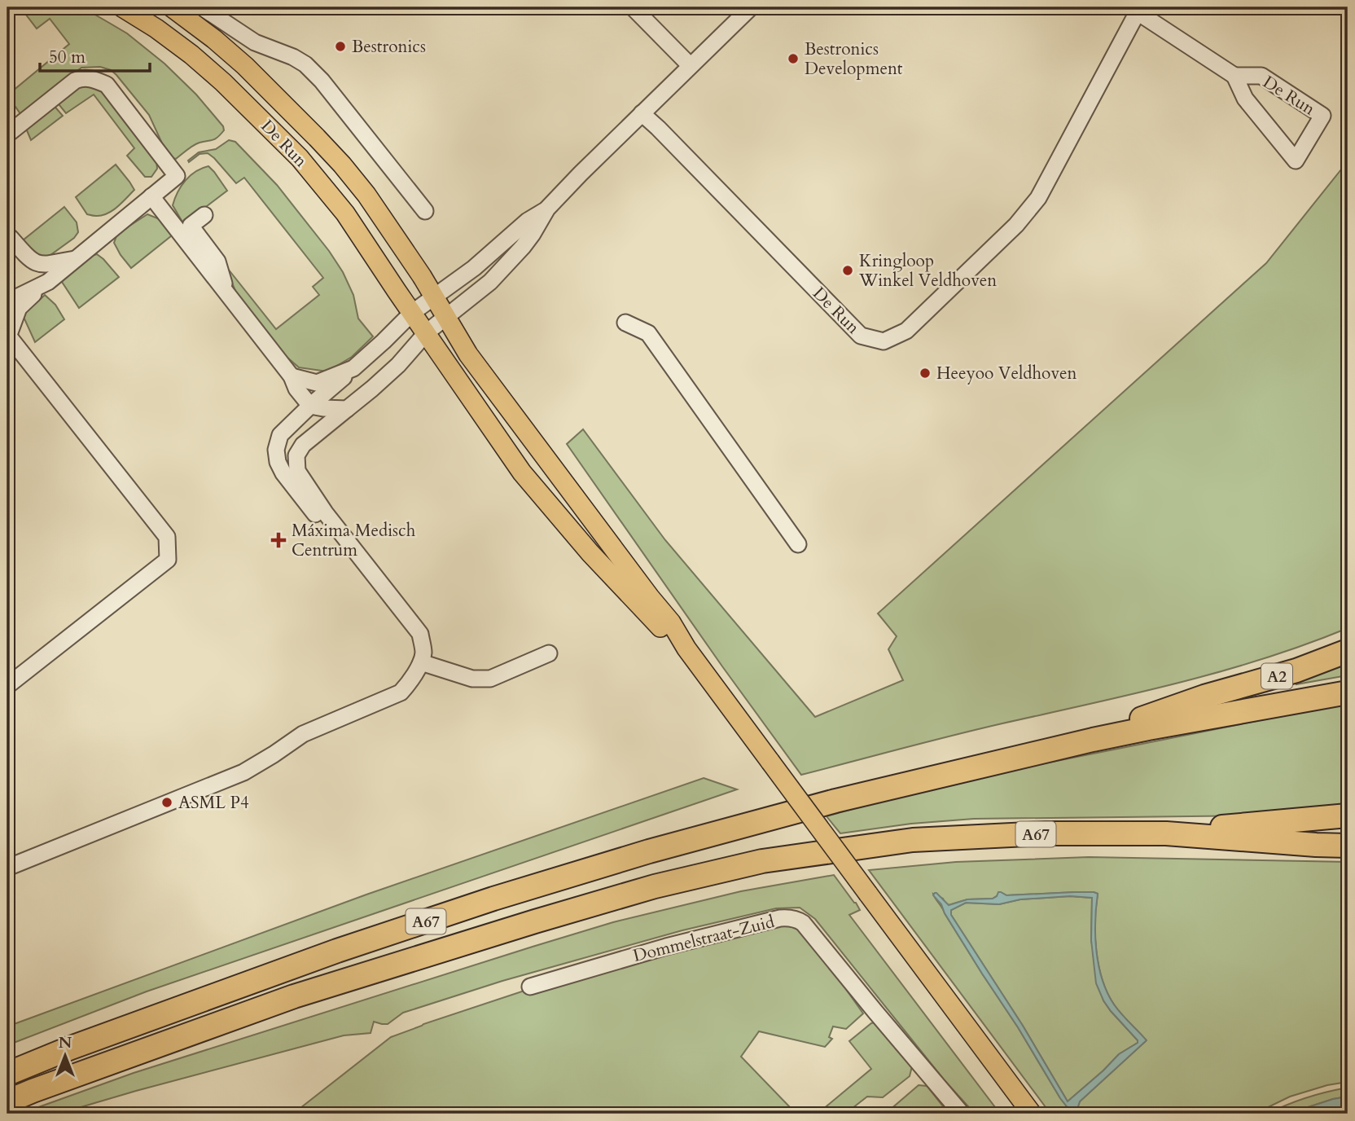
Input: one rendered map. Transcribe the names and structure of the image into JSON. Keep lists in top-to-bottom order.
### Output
{
  "streets": {
    "highway": ["A2", "A67"],
    "main road": ["De Run"],
    "street": ["Dommelstraat-Zuid"]
  },
  "crossings": [
    ["A2", "A67"]
  ],
  "places": {
    "other": [
      "Bestronics",
      "Bestronics Development",
      "Kringloop Winkel Veldhoven",
      "Heeyoo Veldhoven",
      "ASML P4"
    ],
    "health": ["Máxima Medisch Centrum"]
  },
  "scale_bar": "50 m",
  "north": "top"
}
